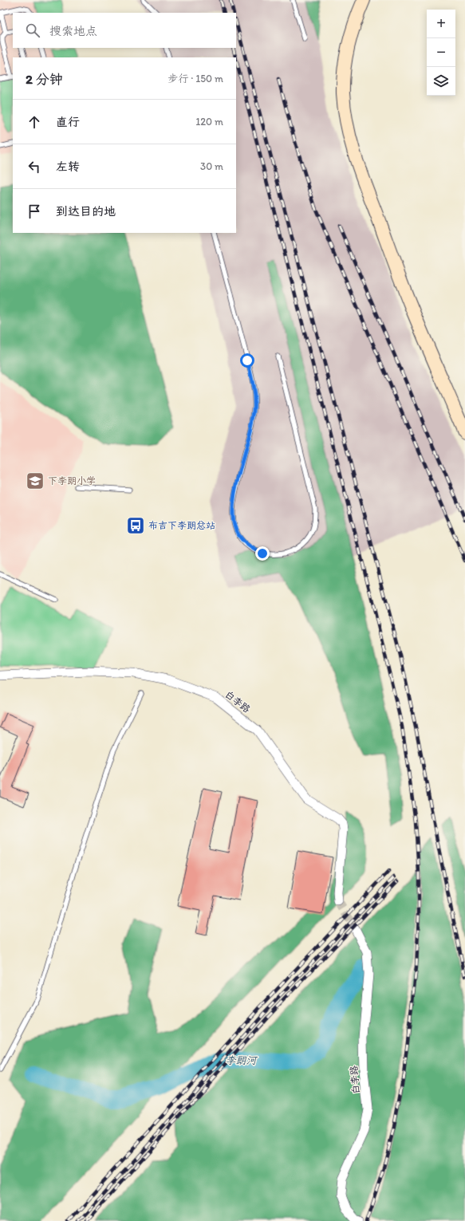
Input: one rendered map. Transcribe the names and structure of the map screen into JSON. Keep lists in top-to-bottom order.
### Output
{
  "streets": {
    "street": ["白李路"]
  },
  "water": ["李朗河"],
  "places": {
    "school or university": ["下李朗小学"],
    "bus stop": ["布吉下李朗总站"]
  },
  "page": {
    "map_buttons": ["+", "−"],
    "search": "搜索地点",
    "heading": ["2 分钟", "步行 · 150 m"],
    "list": [
      ["直行", "120 m"],
      ["左转", "30 m"],
      "到达目的地"
    ]
  }
}
